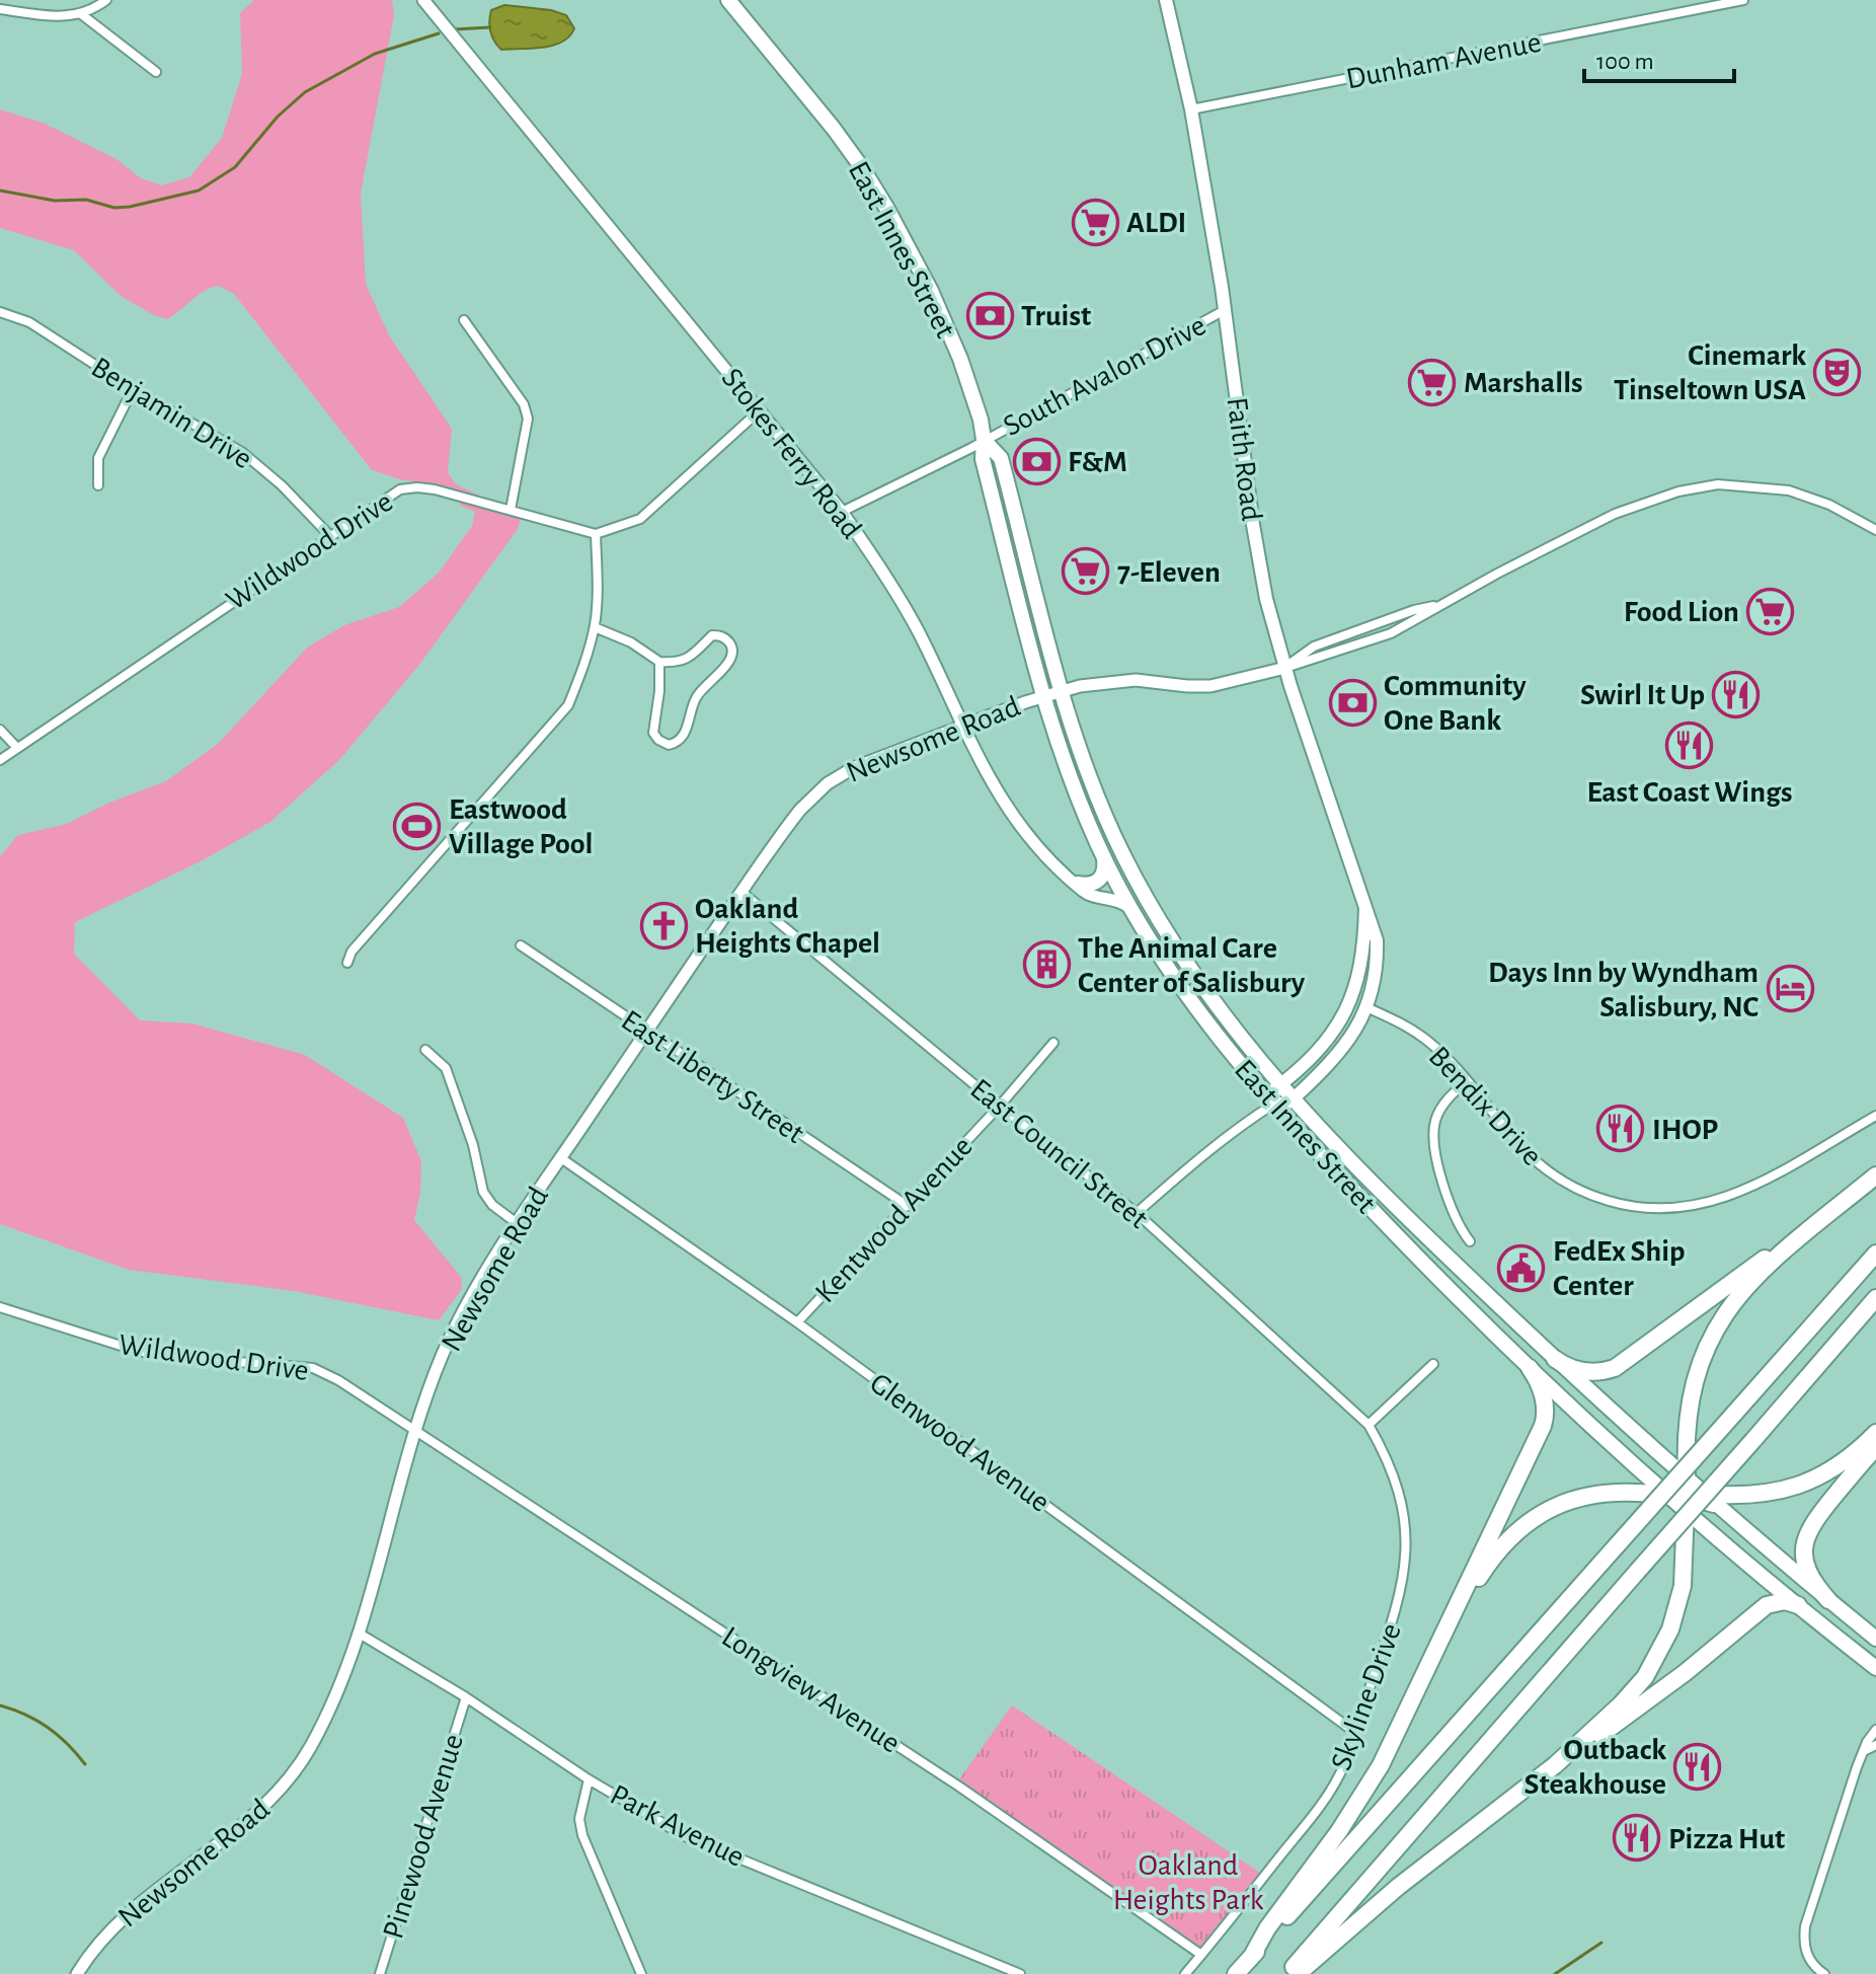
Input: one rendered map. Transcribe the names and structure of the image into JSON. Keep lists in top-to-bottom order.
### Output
{
  "streets": {
    "main road": ["East Innes Street", "Faith Road"],
    "street": [
      "Dunham Avenue",
      "South Avalon Drive",
      "Benjamin Drive",
      "Stokes Ferry Road",
      "Wildwood Drive",
      "Newsome Road",
      "East Liberty Street",
      "Bendix Drive",
      "East Council Street",
      "Kentwood Avenue",
      "Glenwood Avenue",
      "Longview Avenue",
      "Skyline Drive",
      "Park Avenue",
      "Pinewood Avenue"
    ]
  },
  "crossings": [
    ["Dunham Avenue", "Faith Road"],
    ["East Innes Street", "South Avalon Drive"],
    ["East Innes Street", "Stokes Ferry Road"],
    ["East Innes Street", "Faith Road"],
    ["East Innes Street", "Newsome Road"],
    ["South Avalon Drive", "Stokes Ferry Road"],
    ["South Avalon Drive", "Faith Road"],
    ["Benjamin Drive", "Wildwood Drive"],
    ["Stokes Ferry Road", "Newsome Road"],
    ["Faith Road", "Newsome Road"],
    ["Faith Road", "Bendix Drive"],
    ["Wildwood Drive", "Newsome Road"],
    ["Wildwood Drive", "Longview Avenue"],
    ["Newsome Road", "East Liberty Street"],
    ["Newsome Road", "East Council Street"],
    ["Newsome Road", "Glenwood Avenue"],
    ["Newsome Road", "Longview Avenue"],
    ["Newsome Road", "Park Avenue"],
    ["East Liberty Street", "Kentwood Avenue"],
    ["East Council Street", "Kentwood Avenue"],
    ["East Council Street", "Skyline Drive"],
    ["Kentwood Avenue", "Glenwood Avenue"],
    ["Glenwood Avenue", "Skyline Drive"],
    ["Longview Avenue", "Skyline Drive"],
    ["Park Avenue", "Pinewood Avenue"]
  ],
  "parks": ["Oakland Heights Park"],
  "places": {
    "supermarket": [
      "ALDI",
      "Marshalls",
      "7-Eleven",
      "Food Lion"
    ],
    "bank": ["Truist", "F&M", "Community One Bank"],
    "theatre": ["Cinemark Tinseltown USA"],
    "restaurant": [
      "Swirl It Up",
      "East Coast Wings",
      "IHOP",
      "Outback Steakhouse",
      "Pizza Hut"
    ],
    "sports": ["Eastwood Village Pool"],
    "church": ["Oakland Heights Chapel"],
    "building": ["The Animal Care Center of Salisbury"],
    "hotel": ["Days Inn by Wyndham Salisbury, NC"],
    "public building": ["FedEx Ship Center"]
  },
  "scale_bar": "100 m"
}
